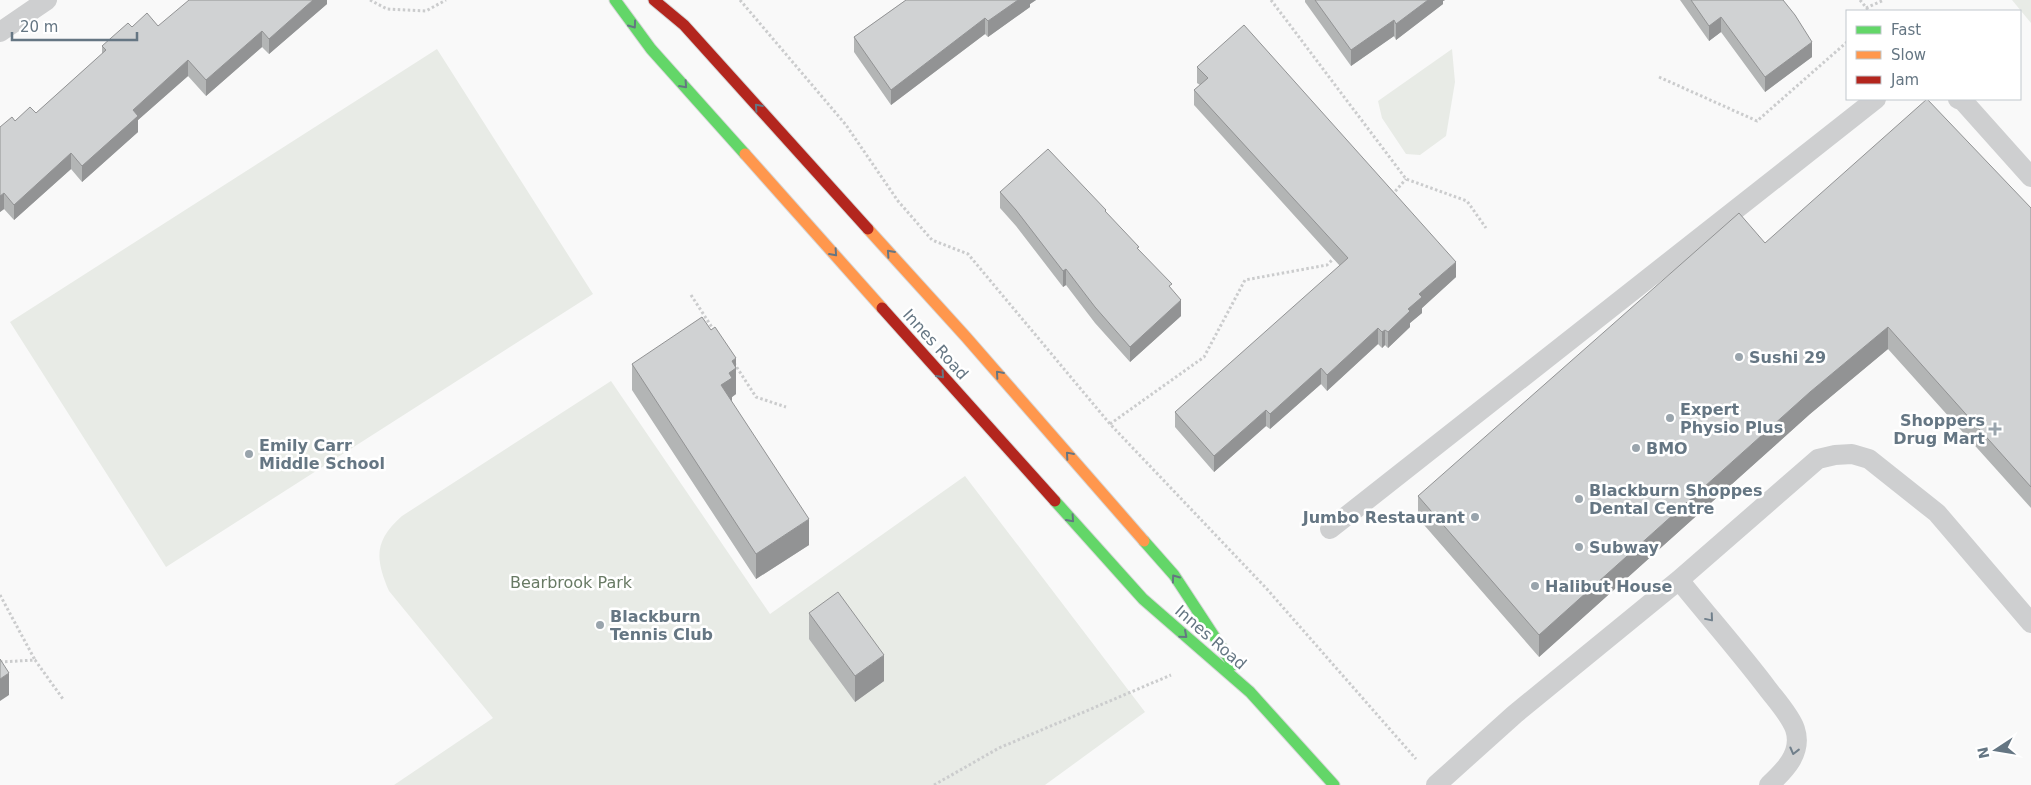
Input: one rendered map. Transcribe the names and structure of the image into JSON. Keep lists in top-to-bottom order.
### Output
{
  "streets": {
    "street": ["Innes Road"]
  },
  "parks": ["Bearbrook Park"],
  "places": {
    "other": [
      "Sushi 29",
      "Expert Physio Plus",
      "BMO",
      "Emily Carr Middle School",
      "Blackburn Shoppes Dental Centre",
      "Jumbo Restaurant",
      "Subway",
      "Halibut House",
      "Blackburn Tennis Club"
    ],
    "health": ["Shoppers Drug Mart"]
  },
  "legend": ["Fast", "Slow", "Jam"],
  "scale_bar": "20 m",
  "north": "left"
}
